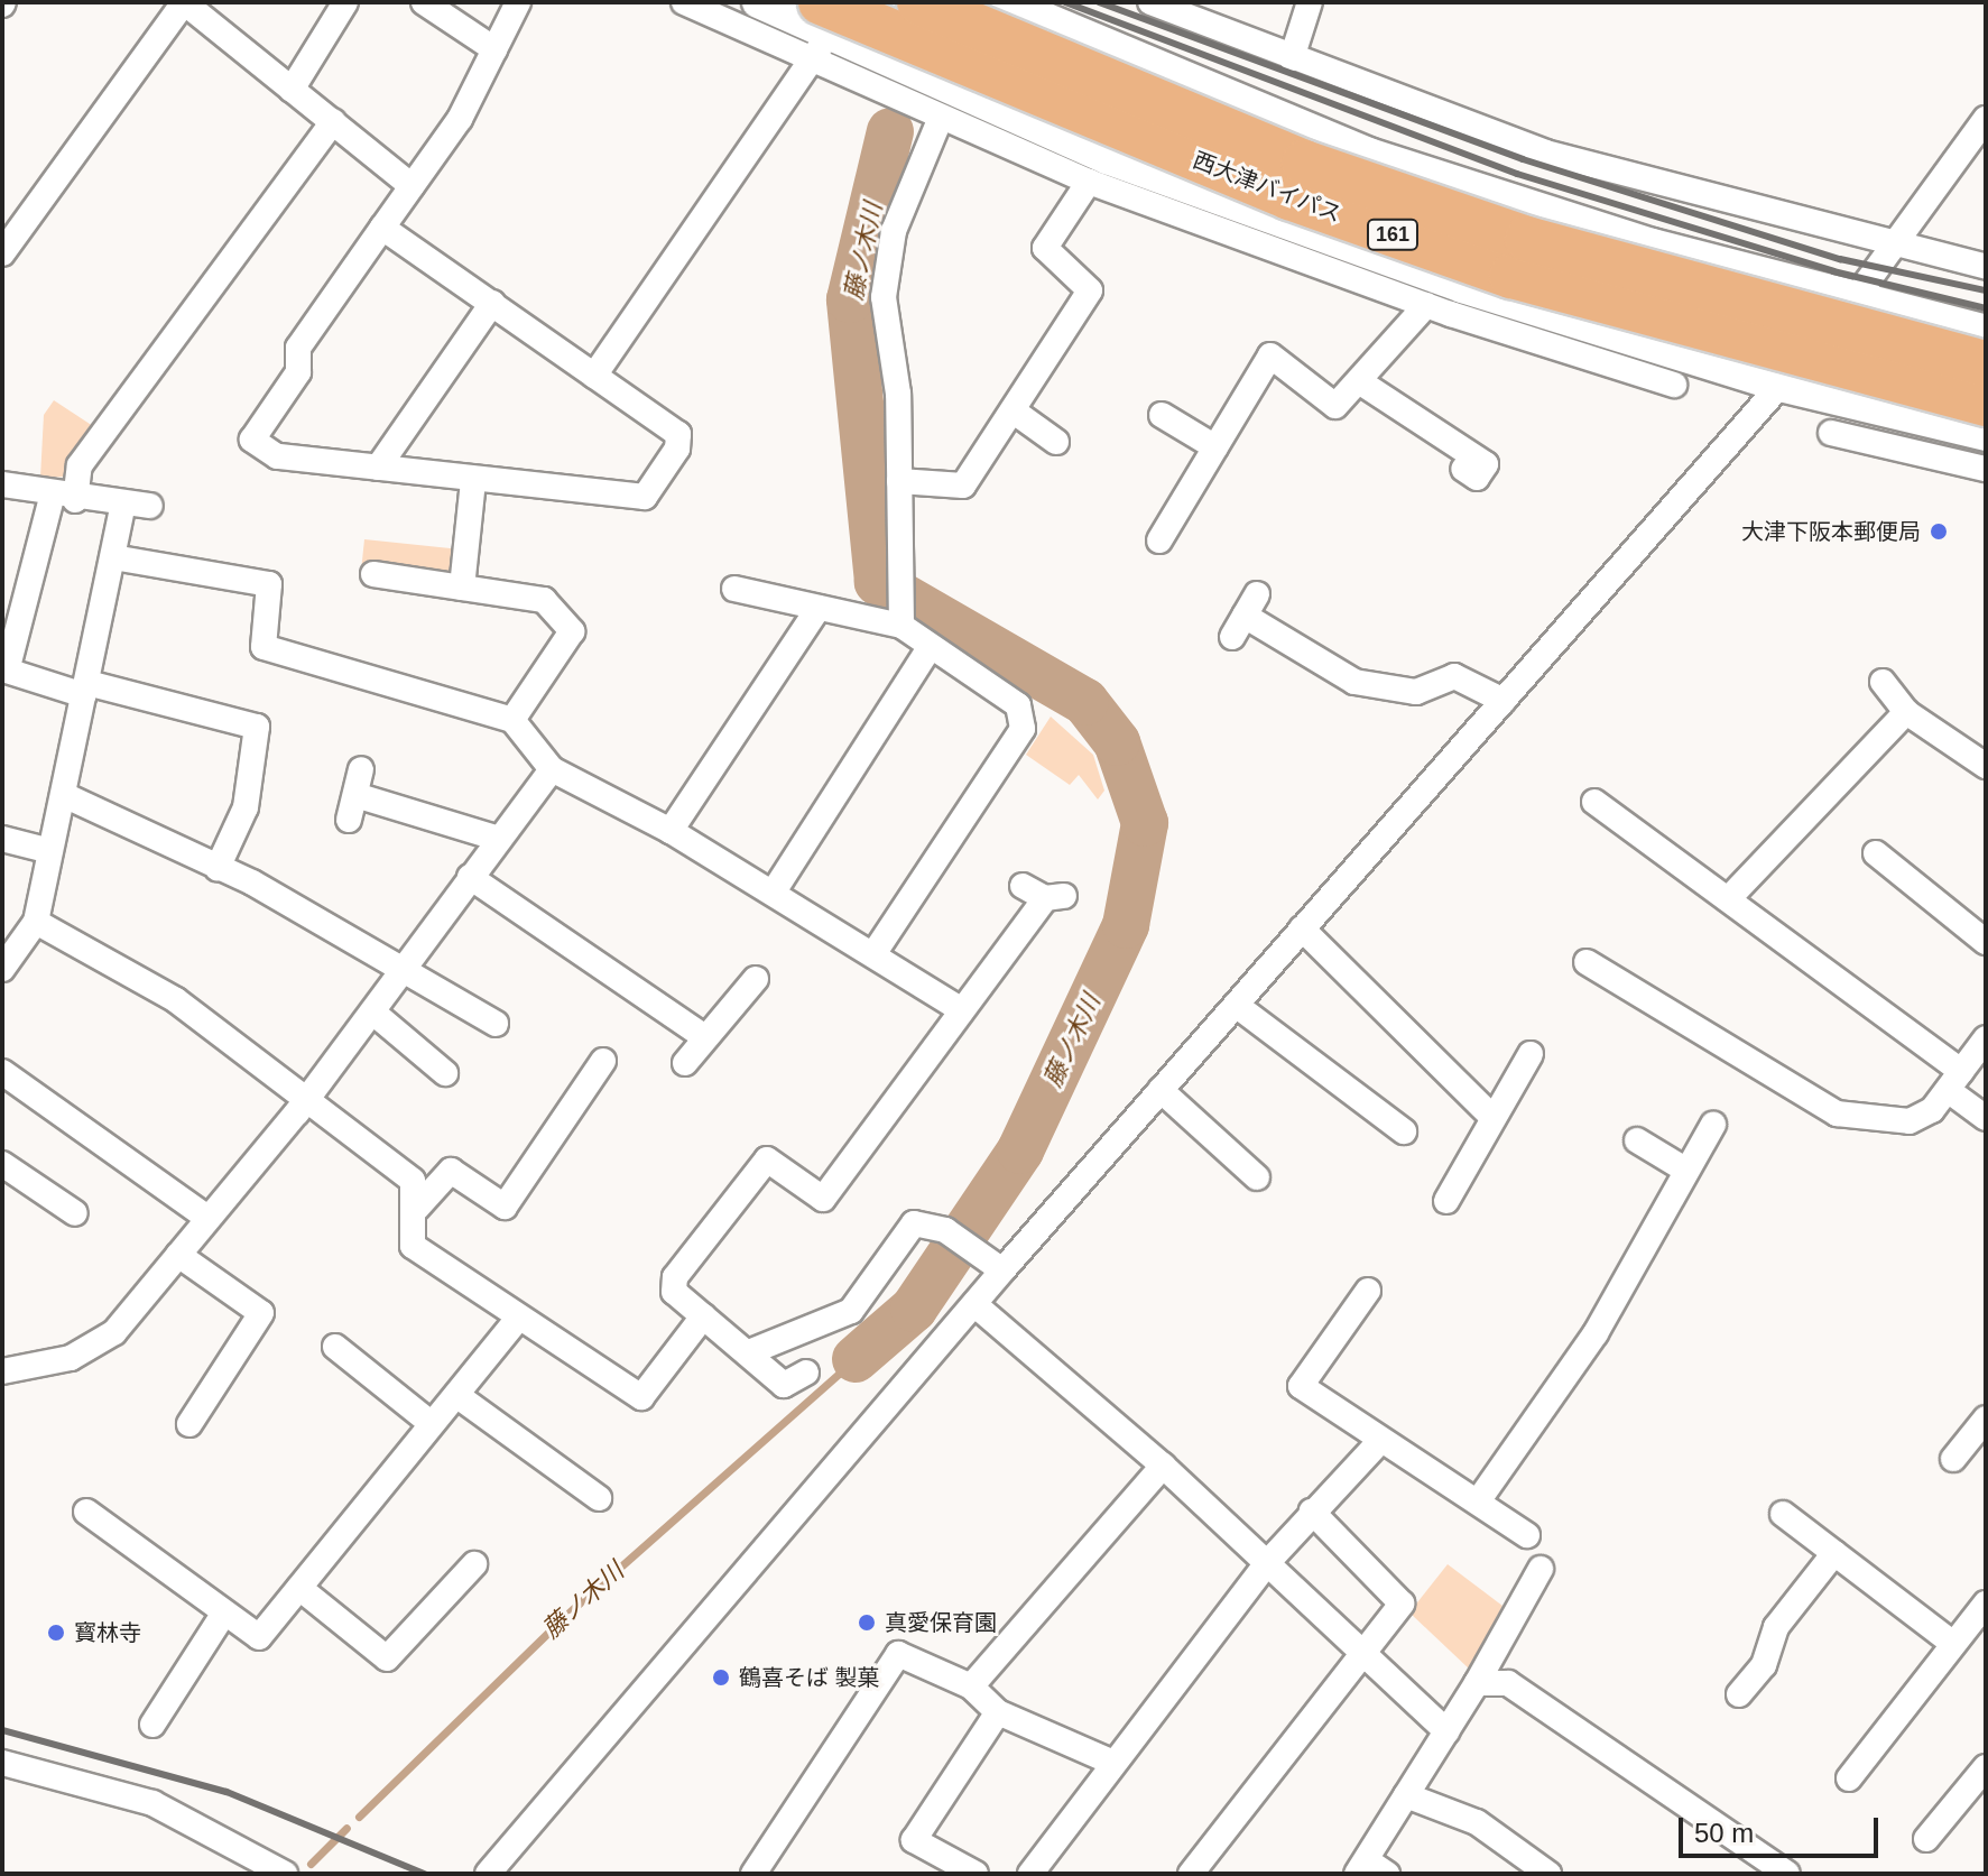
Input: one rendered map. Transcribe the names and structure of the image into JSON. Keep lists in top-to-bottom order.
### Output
{
  "streets": {
    "highway": ["西大津バイパス", "161"]
  },
  "water": ["藤ノ木川"],
  "places": [
    "大津下阪本郵便局",
    "真愛保育園",
    "寳林寺",
    "鶴喜そば 製菓"
  ],
  "scale_bar": "50 m"
}
